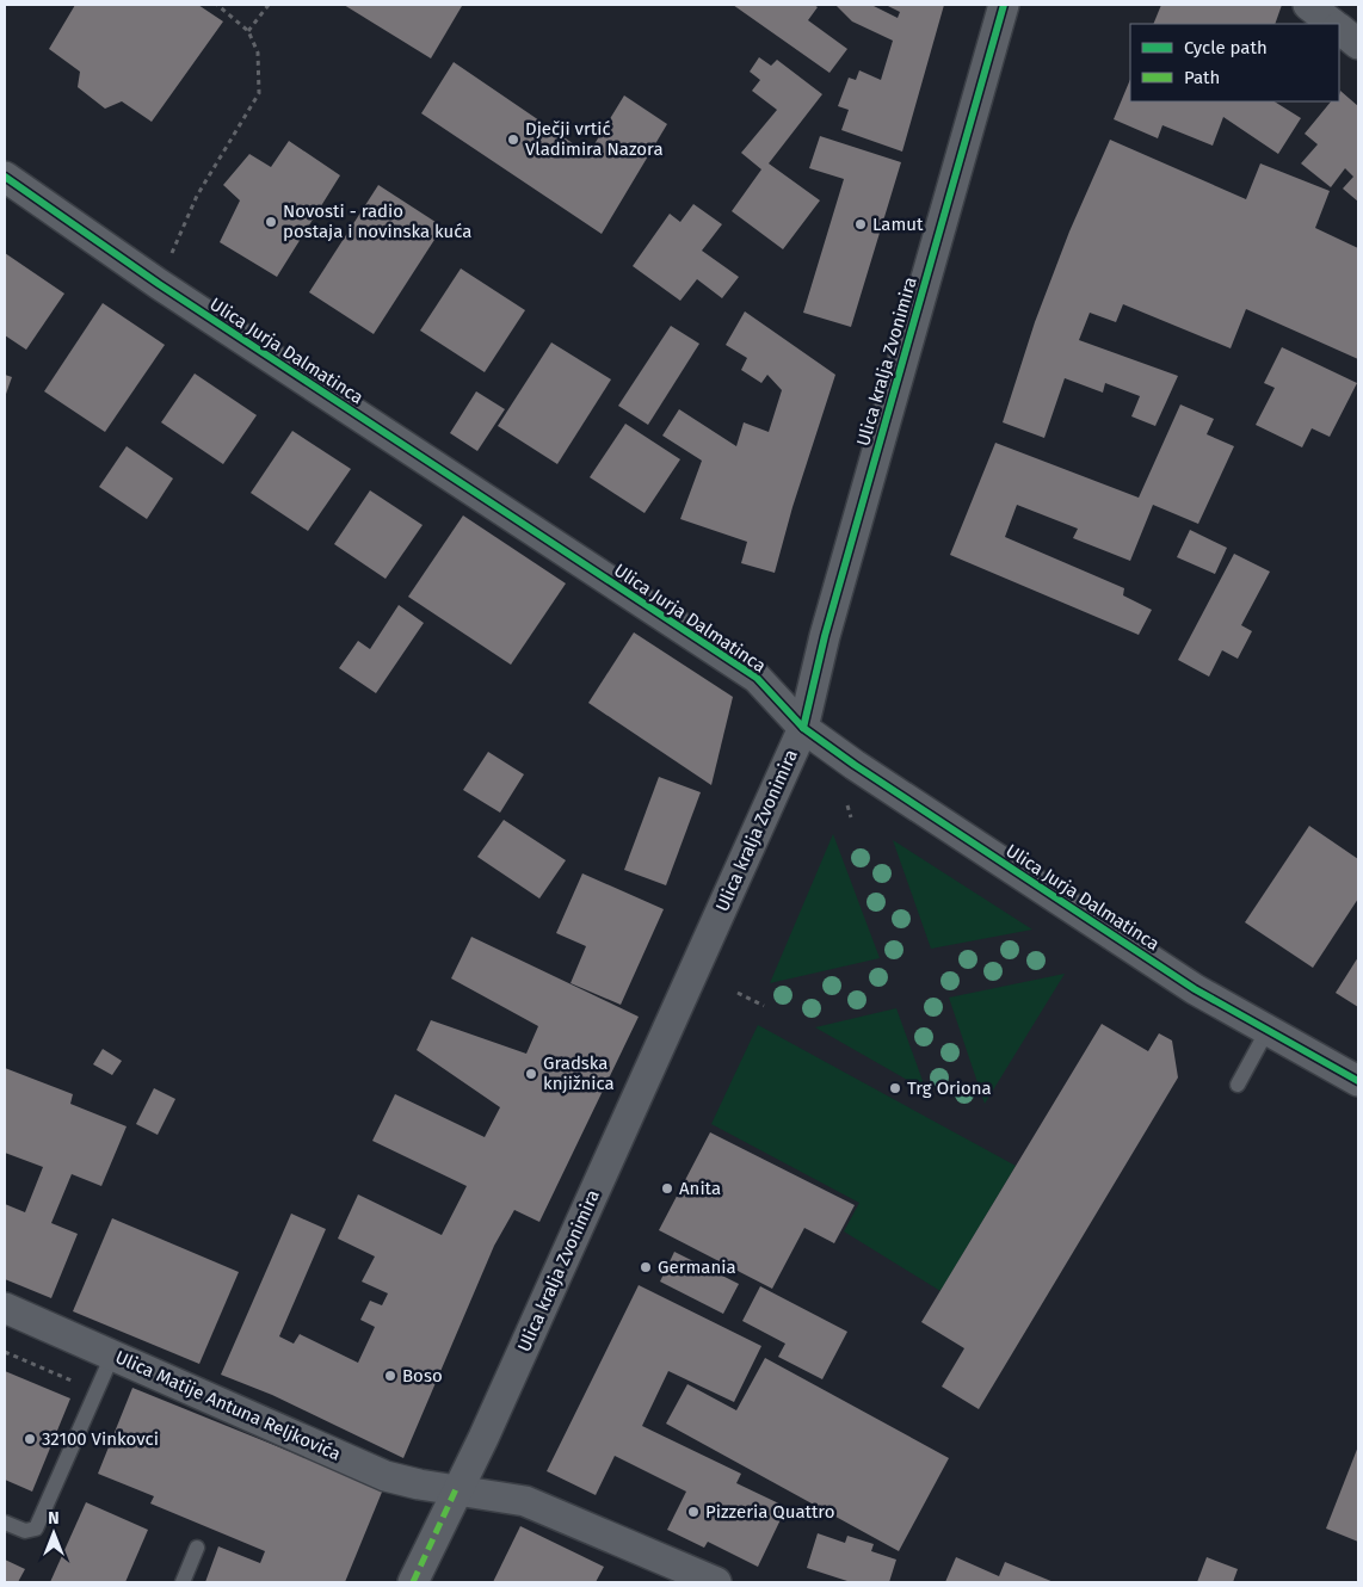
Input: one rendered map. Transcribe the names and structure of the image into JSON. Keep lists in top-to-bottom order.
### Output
{
  "streets": {
    "street": ["Ulica Jurja Dalmatinca", "Ulica kralja Zvonimira", "Ulica Matije Antuna Reljkovića"]
  },
  "crossings": [
    ["Ulica Jurja Dalmatinca", "Ulica kralja Zvonimira"],
    ["Ulica kralja Zvonimira", "Ulica Matije Antuna Reljkovića"]
  ],
  "places": [
    "Dječji vrtić Vladimira Nazora",
    "Novosti - radio postaja i novinska kuća",
    "Lamut",
    "Gradska knjižnica",
    "Trg Oriona",
    "Anita",
    "Germania",
    "Boso",
    "32100 Vinkovci",
    "Pizzeria Quattro"
  ],
  "legend": ["Cycle path", "Path"],
  "north": "top"
}
